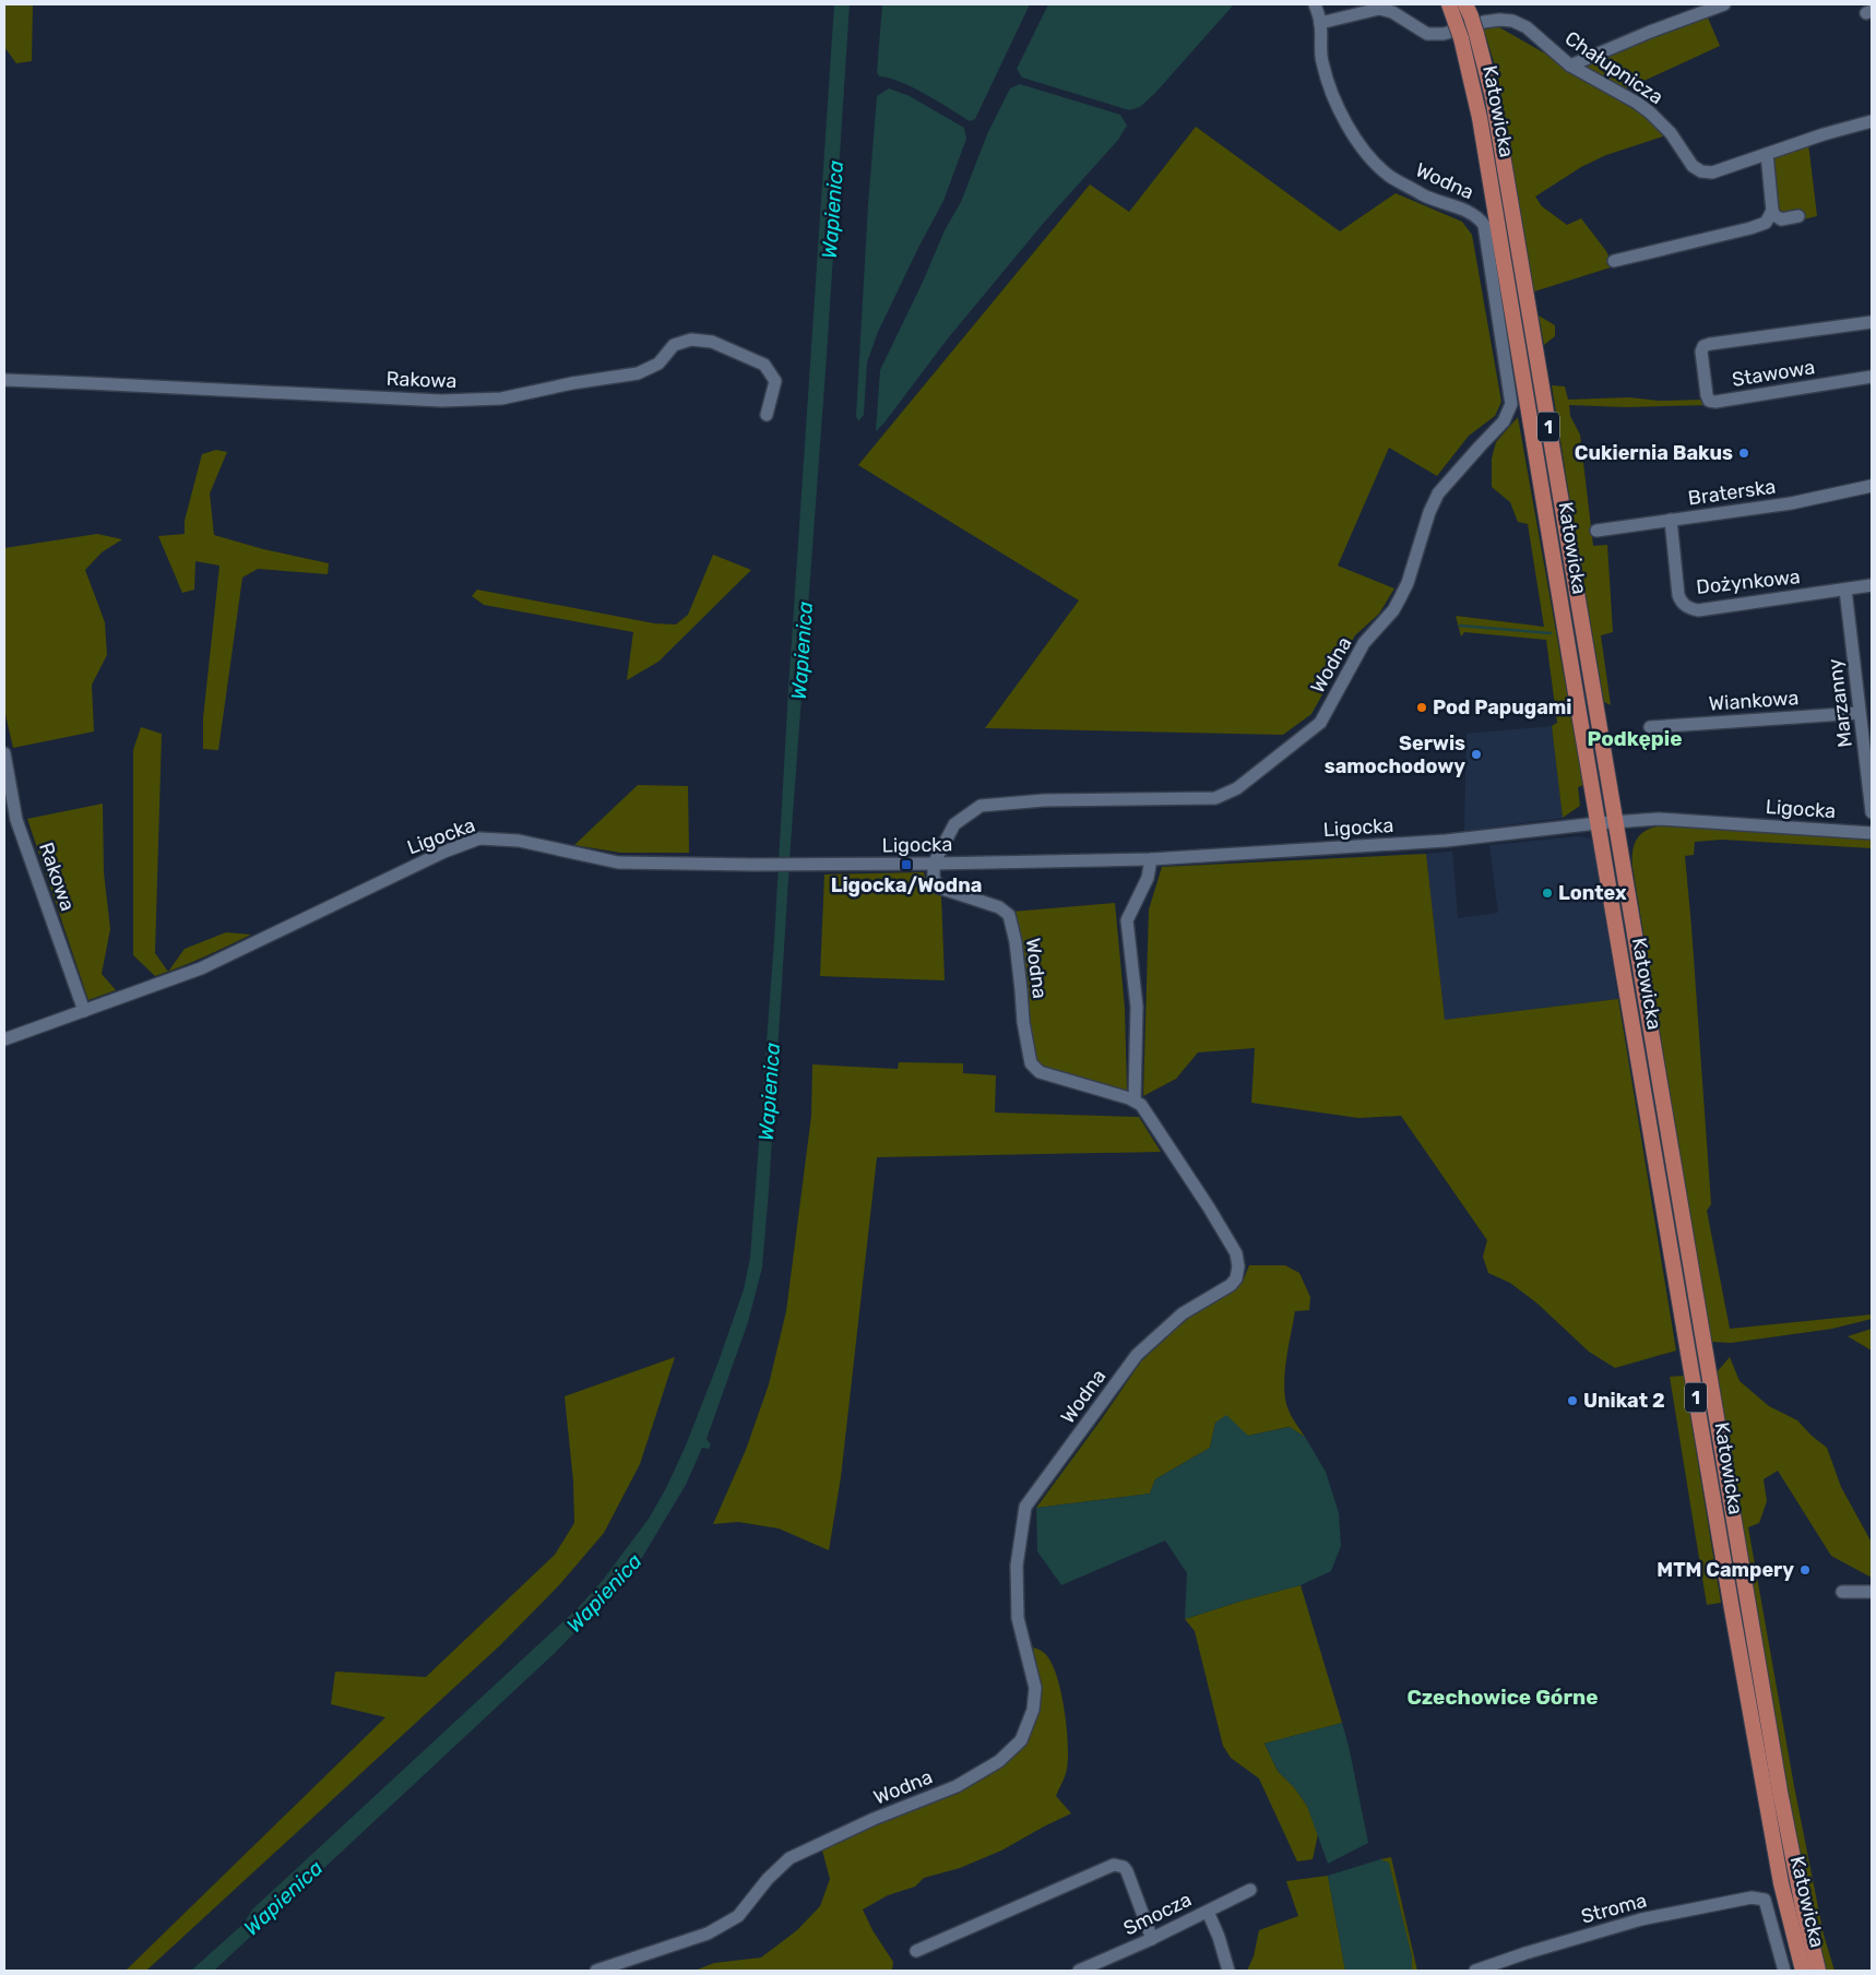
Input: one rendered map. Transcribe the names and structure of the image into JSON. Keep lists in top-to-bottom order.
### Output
{
  "streets": {
    "main road": ["Katowicka", "1"],
    "street": [
      "Chałupnicza",
      "Wodna",
      "Stawowa",
      "Rakowa",
      "Braterska",
      "Dożynkowa",
      "Wiankowa",
      "Marzanny",
      "Ligocka",
      "Stroma",
      "Smocza"
    ]
  },
  "crossings": [
    ["Chałupnicza", "Wodna"],
    ["Katowicka", "Ligocka"],
    ["Wodna", "Ligocka"],
    ["Rakowa", "Ligocka"],
    ["Braterska", "Dożynkowa"],
    ["Dożynkowa", "Marzanny"],
    ["Wiankowa", "Marzanny"]
  ],
  "districts": ["Podkępie", "Czechowice Górne"],
  "water": ["Wapienica"],
  "places": {
    "other": [
      "Cukiernia Bakus",
      "Pod Papugami",
      "Serwis samochodowy",
      "Lontex",
      "Unikat 2",
      "MTM Campery"
    ],
    "transit": ["Ligocka/Wodna"]
  }
}
